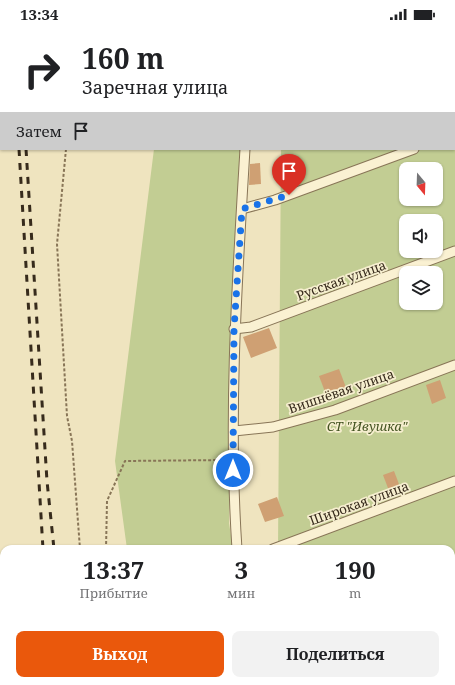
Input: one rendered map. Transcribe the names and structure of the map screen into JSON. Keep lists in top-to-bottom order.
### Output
{
  "streets": {
    "street": ["Русская улица", "Вишнёвая улица", "Широкая улица"]
  },
  "parks": ["СТ \"Ивушка\""],
  "north": "bottom",
  "page": {
    "status": "13:34",
    "turn": ["160 m", "Заречная улица"],
    "then": "Затем",
    "eta": [
      "13:37",
      "Прибытие",
      "3",
      "мин",
      "190",
      "m"
    ],
    "buttons": ["Выход", "Поделиться"]
  }
}
